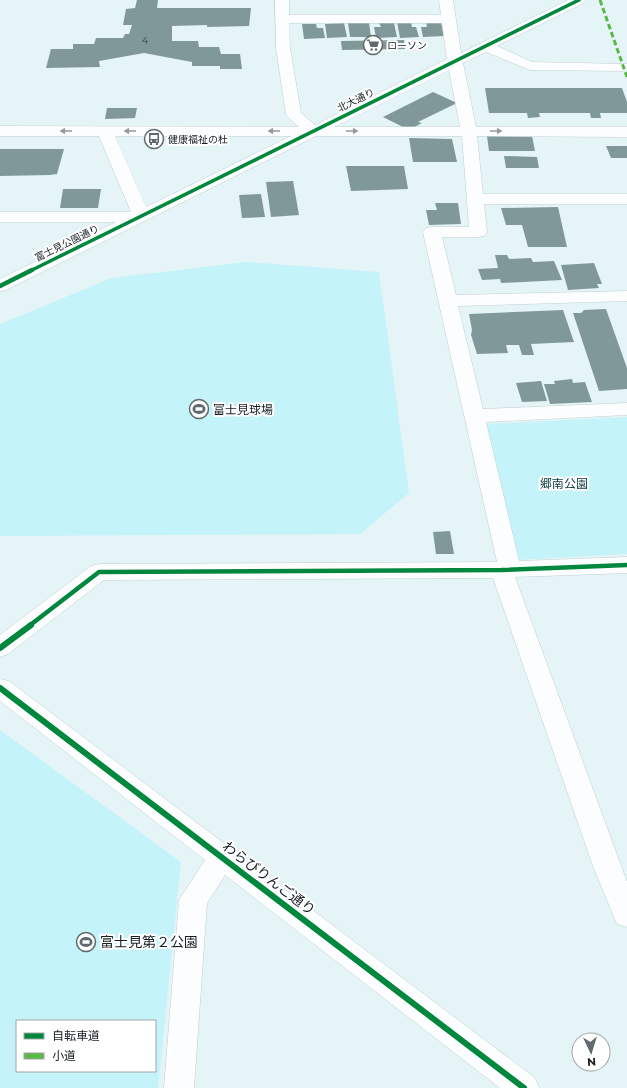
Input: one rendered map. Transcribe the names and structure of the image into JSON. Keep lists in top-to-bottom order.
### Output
{
  "streets": {
    "street": ["北大通り", "富士見公園通り", "わらびりんご通り"]
  },
  "crossings": [
    ["北大通り", "富士見公園通り"]
  ],
  "parks": ["郷南公園"],
  "places": {
    "supermarket": ["ローソン"],
    "bus stop": ["健康福祉の杜"],
    "sports": ["富士見球場", "富士見第２公園"]
  },
  "house_numbers": ["4"],
  "legend": ["自転車道", "小道"],
  "north": "bottom"
}
